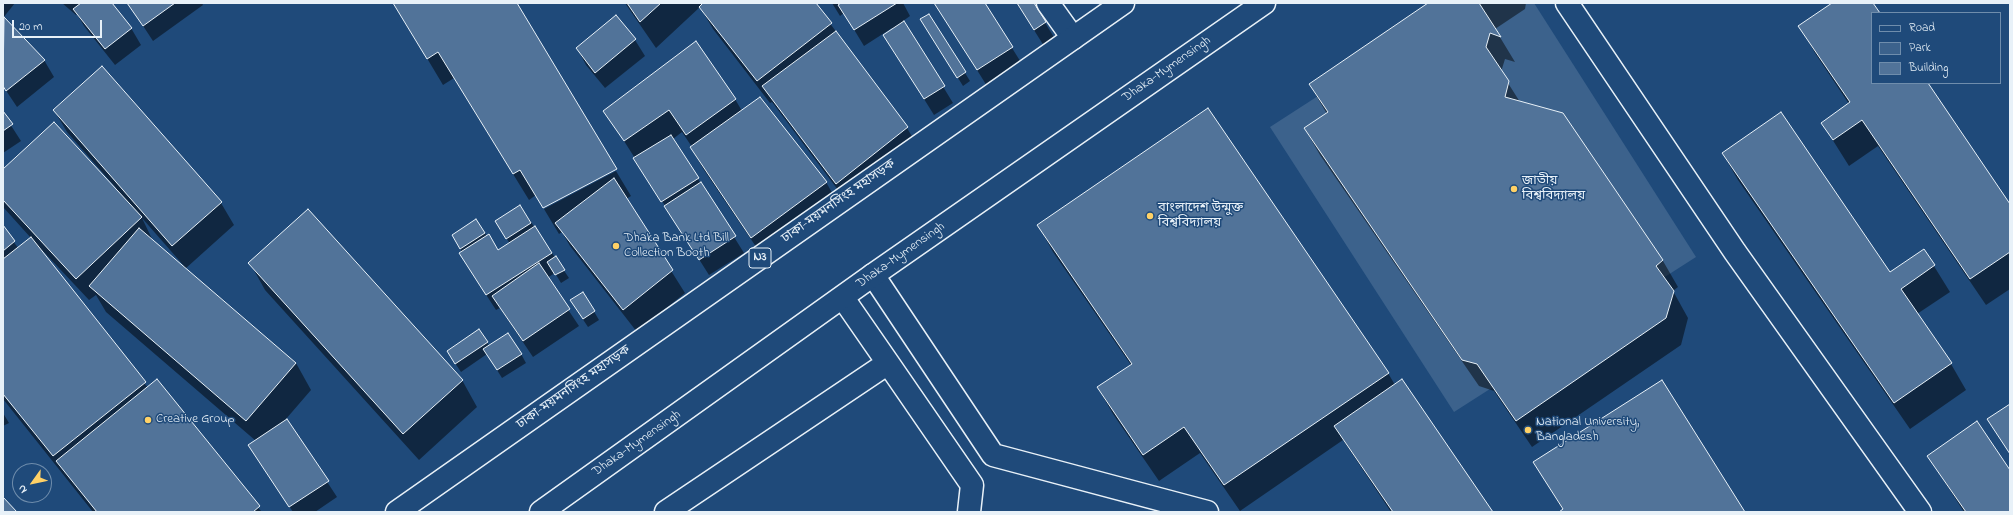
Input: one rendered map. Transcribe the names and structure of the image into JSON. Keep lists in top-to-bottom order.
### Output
{
  "streets": {
    "main road": ["Dhaka-Mymensingh", "ঢাকা-ময়মনসিংহ মহাসড়ক", "N3"]
  },
  "places": [
    "জাতীয় বিশ্ববিদ্যালয়",
    "বাংলাদেশ উন্মুক্ত বিশ্ববিদ্যালয়",
    "Dhaka Bank Ltd Bill Collection Booth",
    "Creative Group",
    "National University, Bangladesh"
  ],
  "legend": ["Road", "Park", "Building"],
  "scale_bar": "20 m",
  "north": "bottom left"
}
